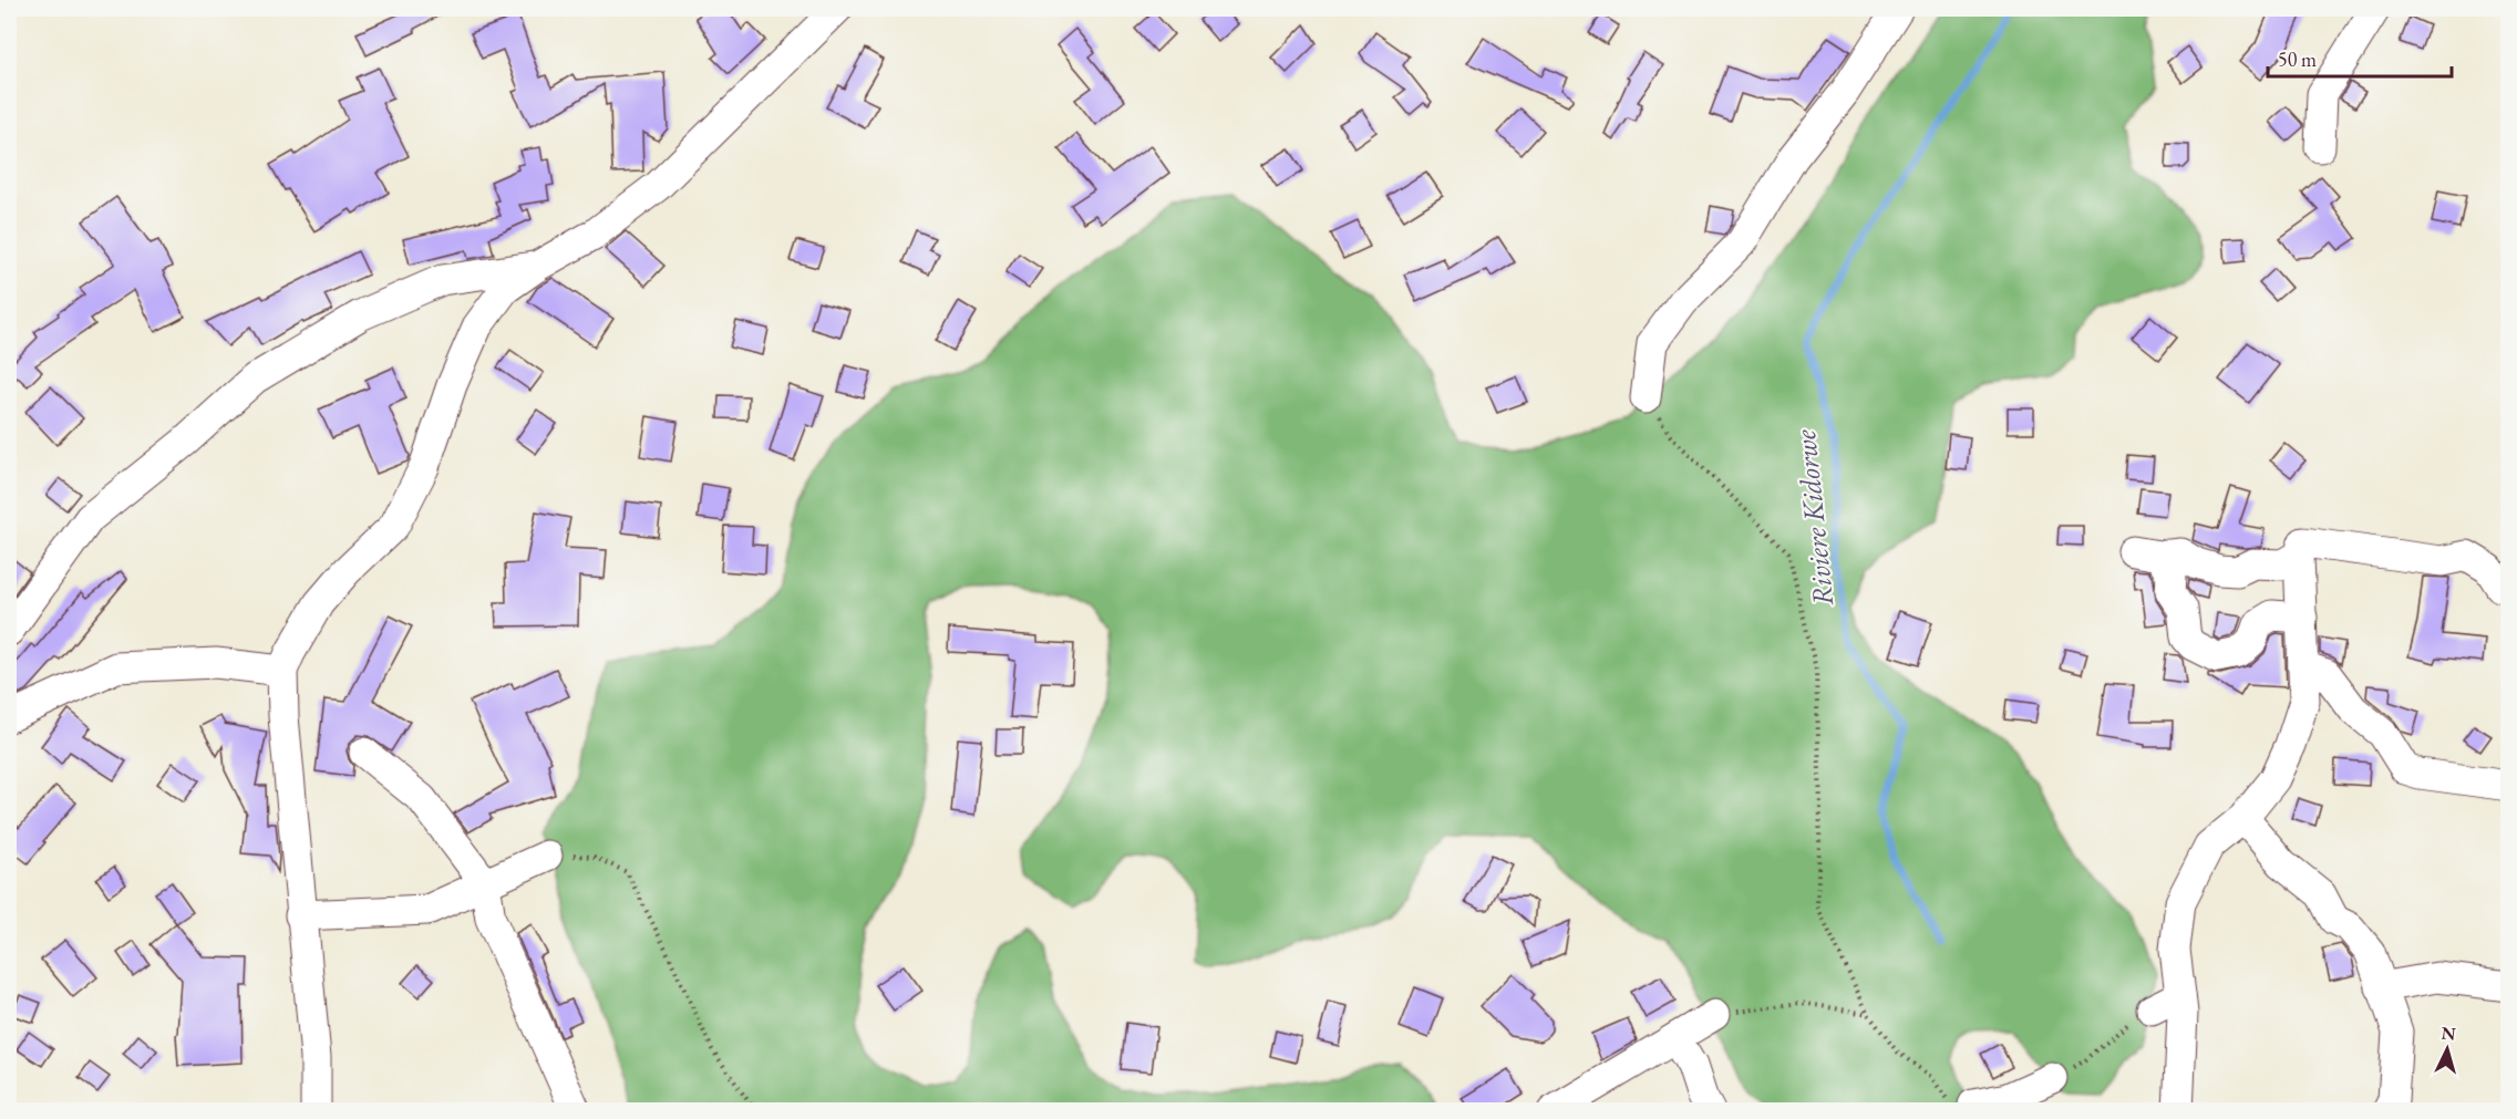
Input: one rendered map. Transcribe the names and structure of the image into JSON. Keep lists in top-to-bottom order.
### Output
{
  "water": ["Riviere Kidorwe"],
  "scale_bar": "50 m",
  "north": "top"
}
